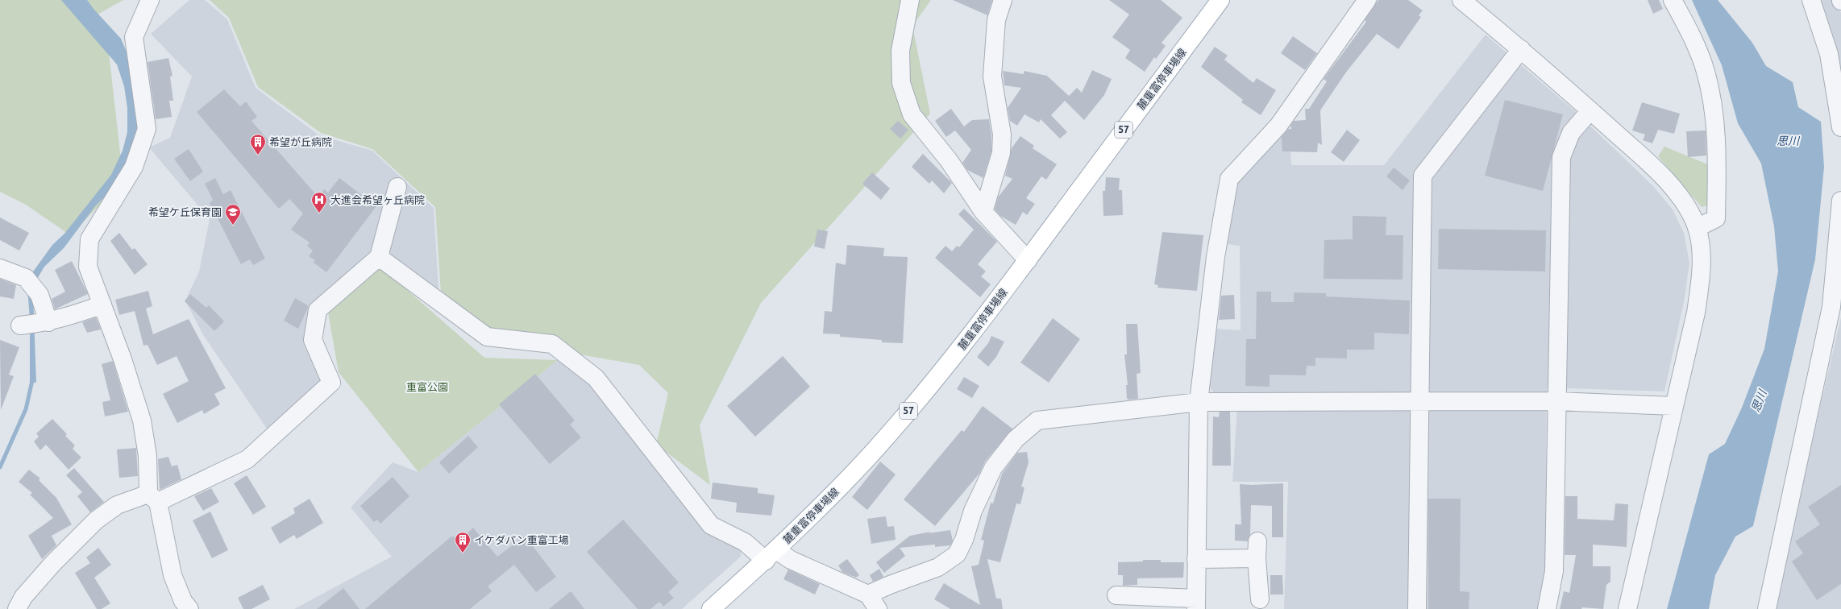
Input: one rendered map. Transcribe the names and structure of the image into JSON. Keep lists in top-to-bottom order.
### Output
{
  "streets": {
    "main road": ["麓重富停車場線", "57"]
  },
  "water": ["思川"],
  "parks": ["重富公園"],
  "places": {
    "building": ["希望が丘病院", "イケダパン重富工場"],
    "hospital": ["大進会希望ヶ丘病院"],
    "school or university": ["希望ケ丘保育園"]
  }
}
